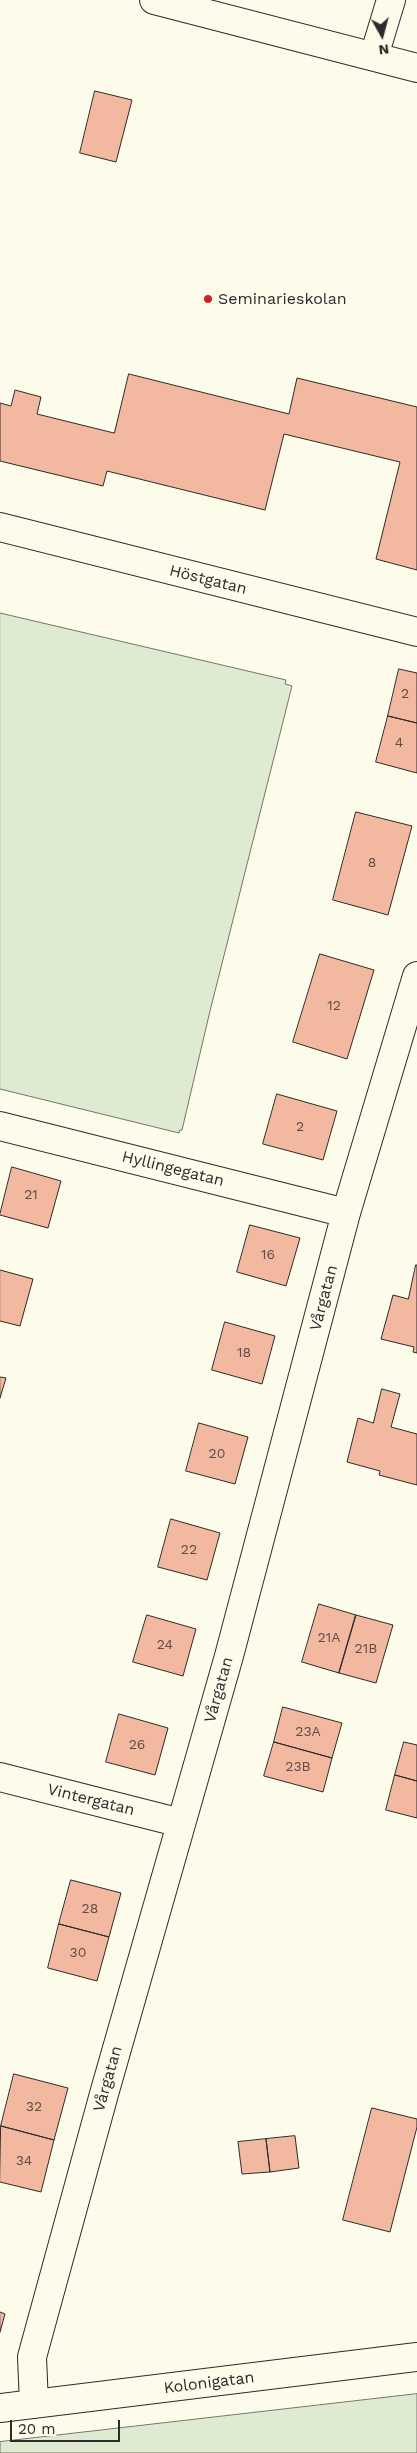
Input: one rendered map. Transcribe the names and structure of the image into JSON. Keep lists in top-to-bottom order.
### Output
{
  "streets": {
    "street": [
      "Höstgatan",
      "Hyllingegatan",
      "Vårgatan",
      "Vintergatan",
      "Kolonigatan"
    ]
  },
  "crossings": [
    ["Hyllingegatan", "Vårgatan"],
    ["Vårgatan", "Vintergatan"],
    ["Vårgatan", "Kolonigatan"]
  ],
  "places": ["Seminarieskolan"],
  "house_numbers": [
    "2",
    "4",
    "8",
    "12",
    "2",
    "21",
    "16",
    "18",
    "20",
    "22",
    "21A",
    "24",
    "21B",
    "23A",
    "26",
    "23B",
    "28",
    "30",
    "32",
    "34"
  ],
  "scale_bar": "20 m",
  "north": "bottom"
}
